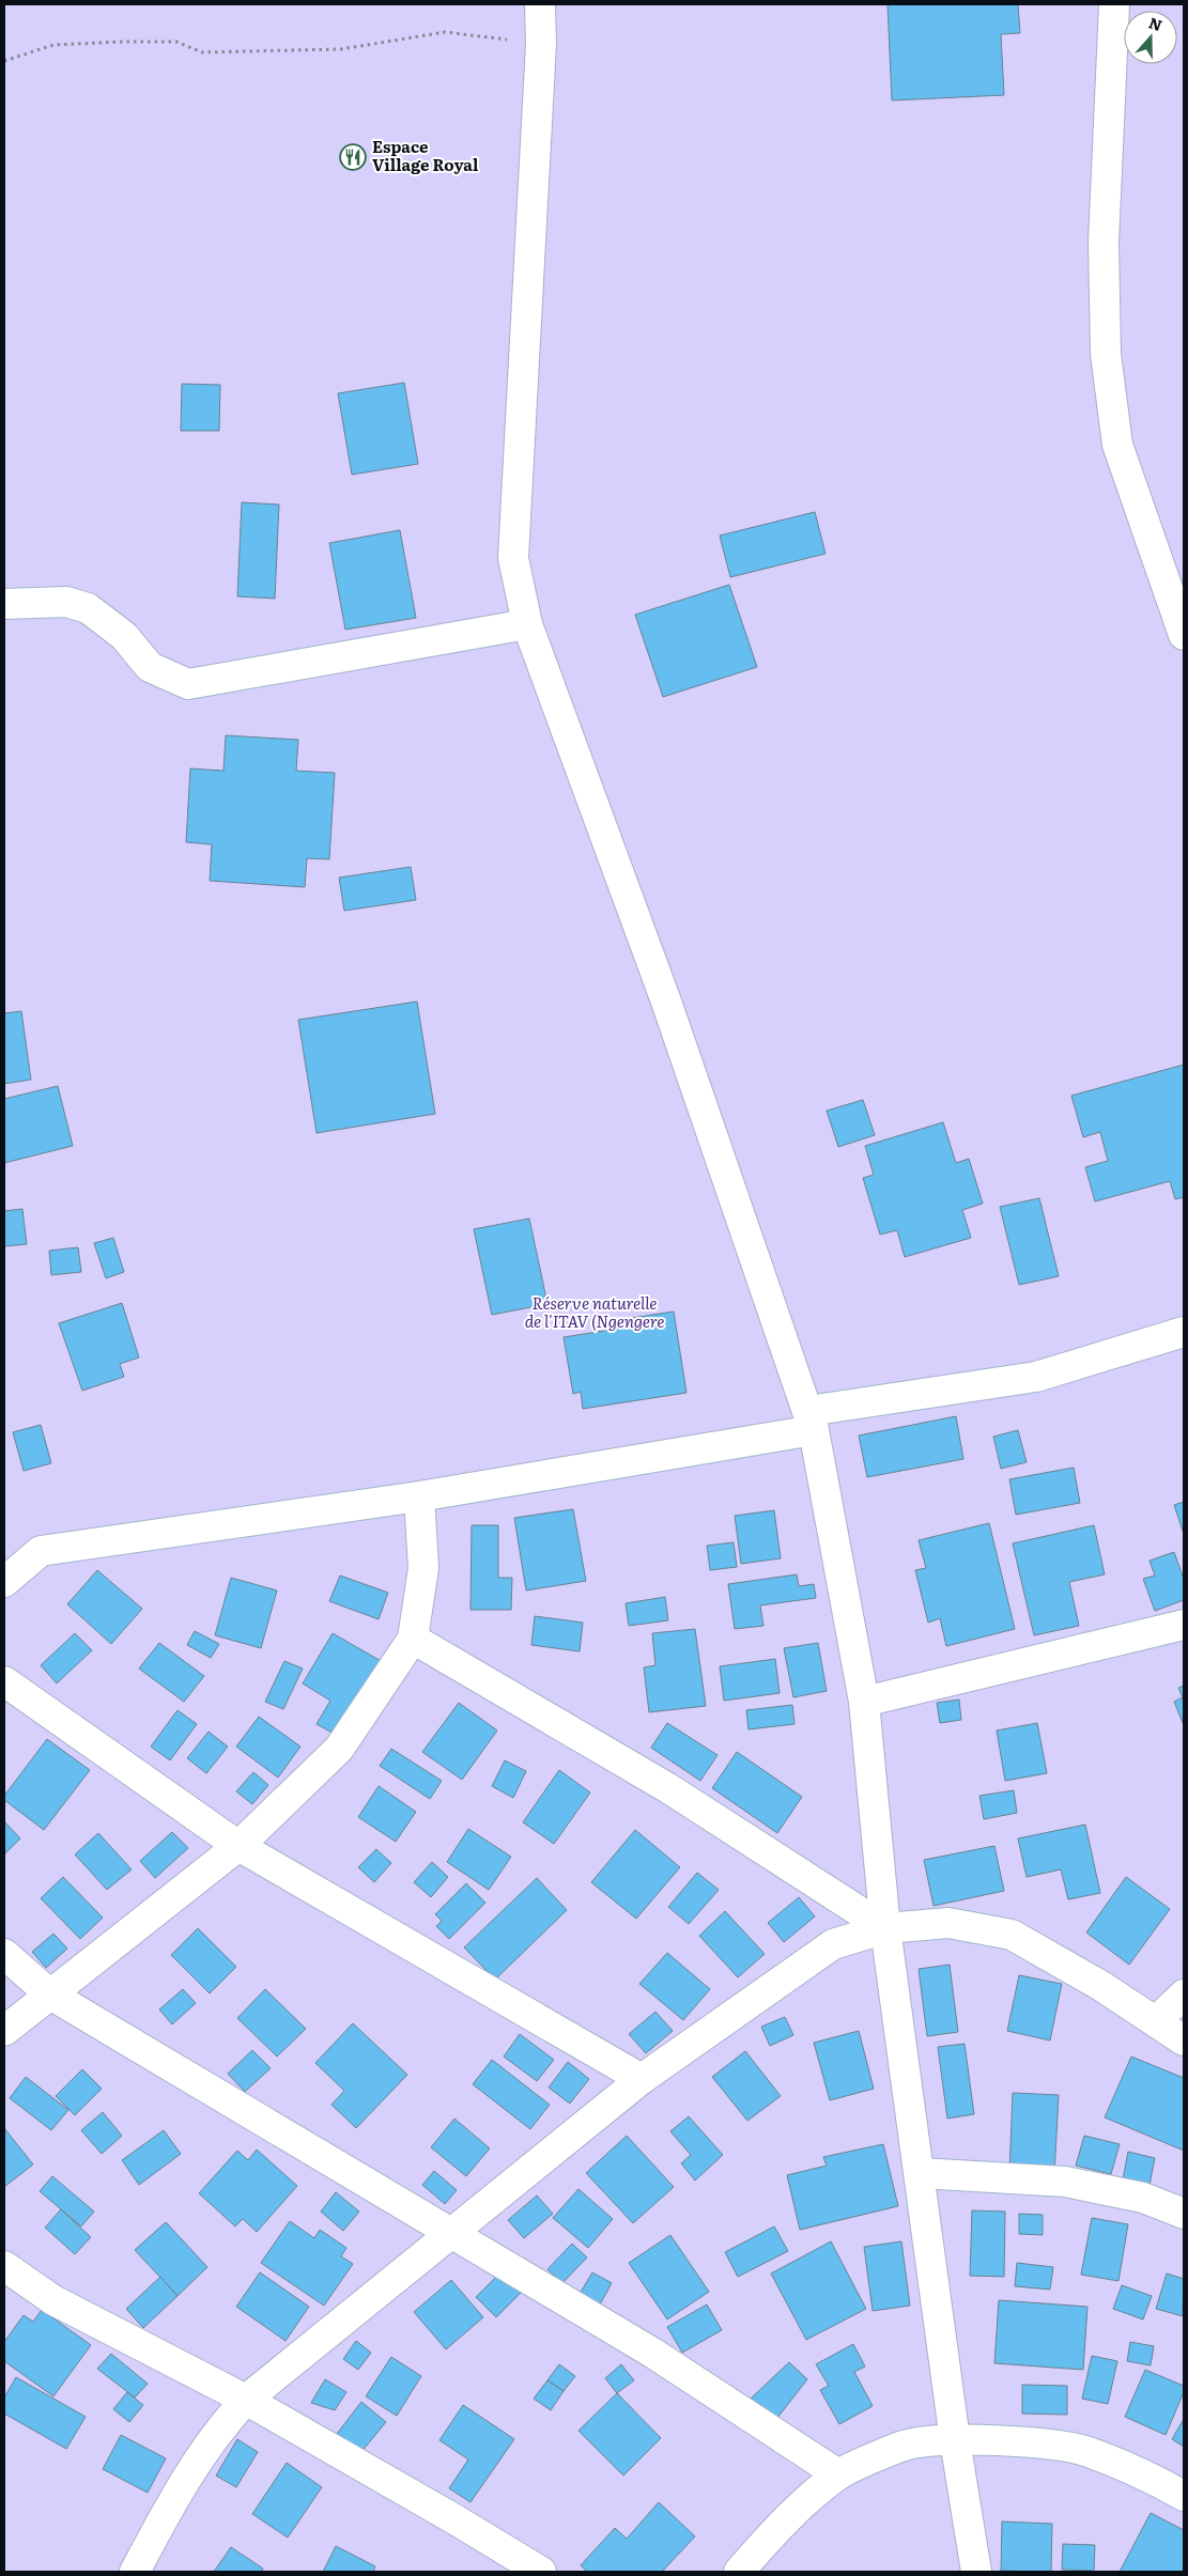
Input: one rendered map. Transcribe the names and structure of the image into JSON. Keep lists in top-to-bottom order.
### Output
{
  "parks": ["Réserve naturelle de l'ITAV (Ngengere"],
  "places": {
    "restaurant": ["Espace Village Royal"]
  },
  "north": "top"
}
